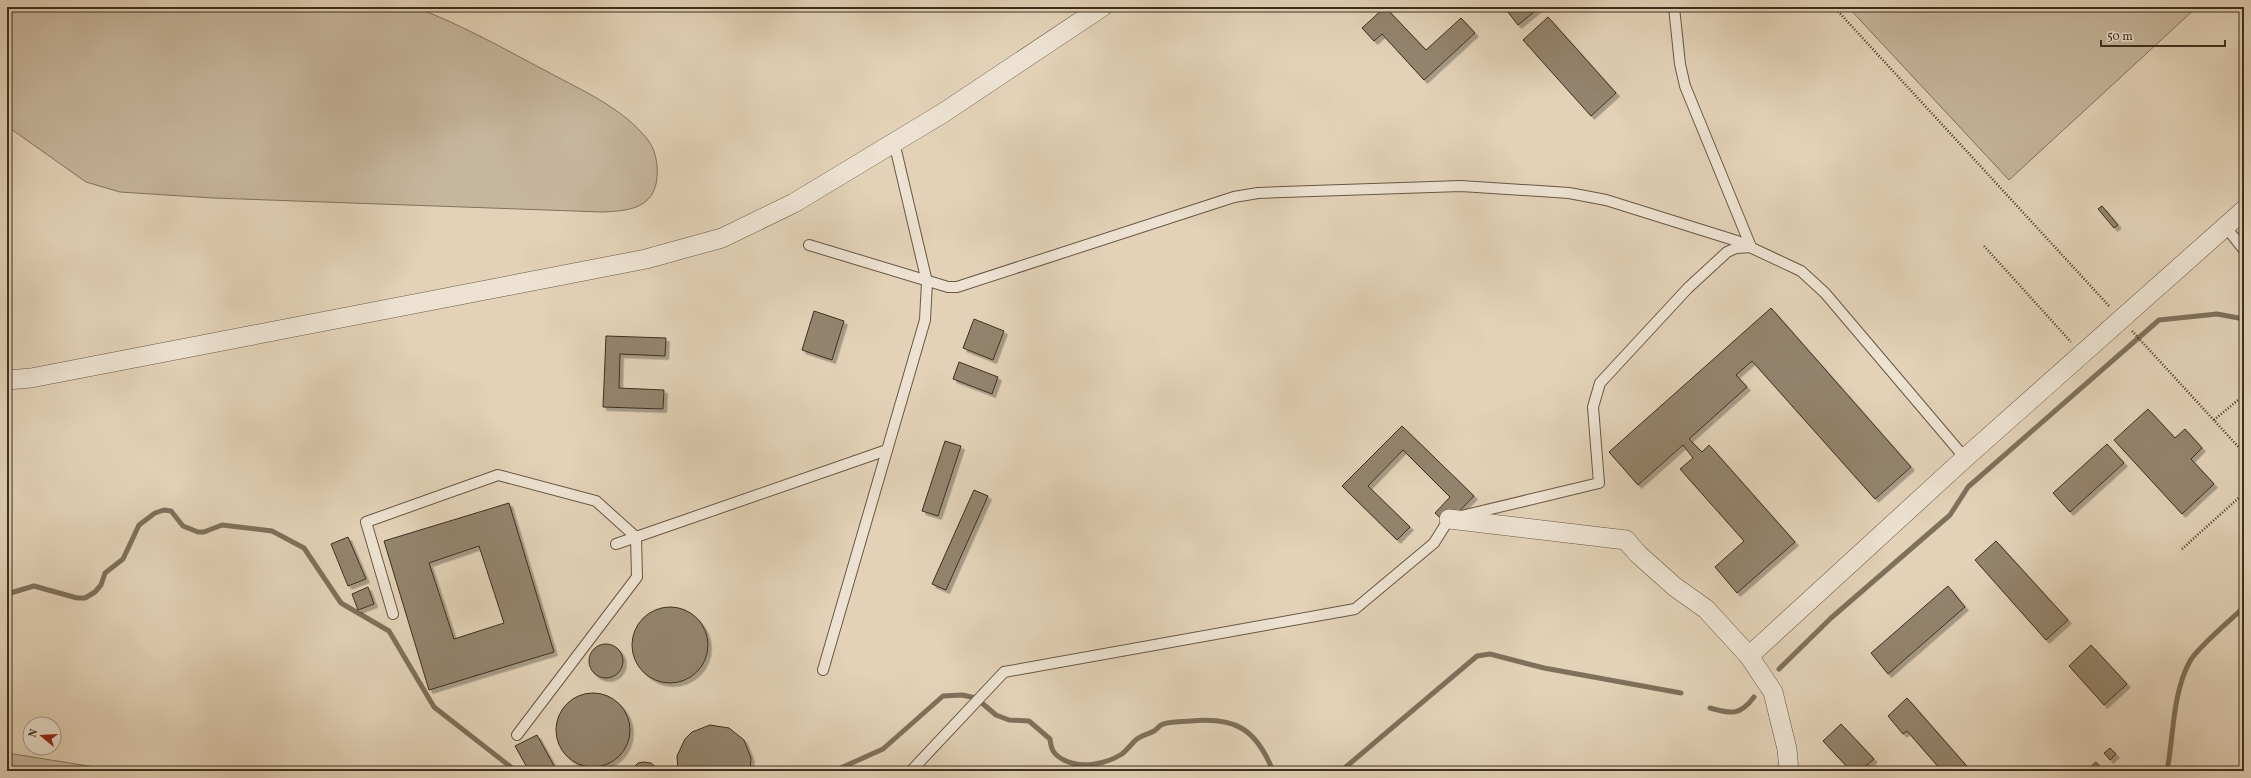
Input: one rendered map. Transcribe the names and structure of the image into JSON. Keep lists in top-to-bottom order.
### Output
{
  "scale_bar": "50 m",
  "north": "left"
}
